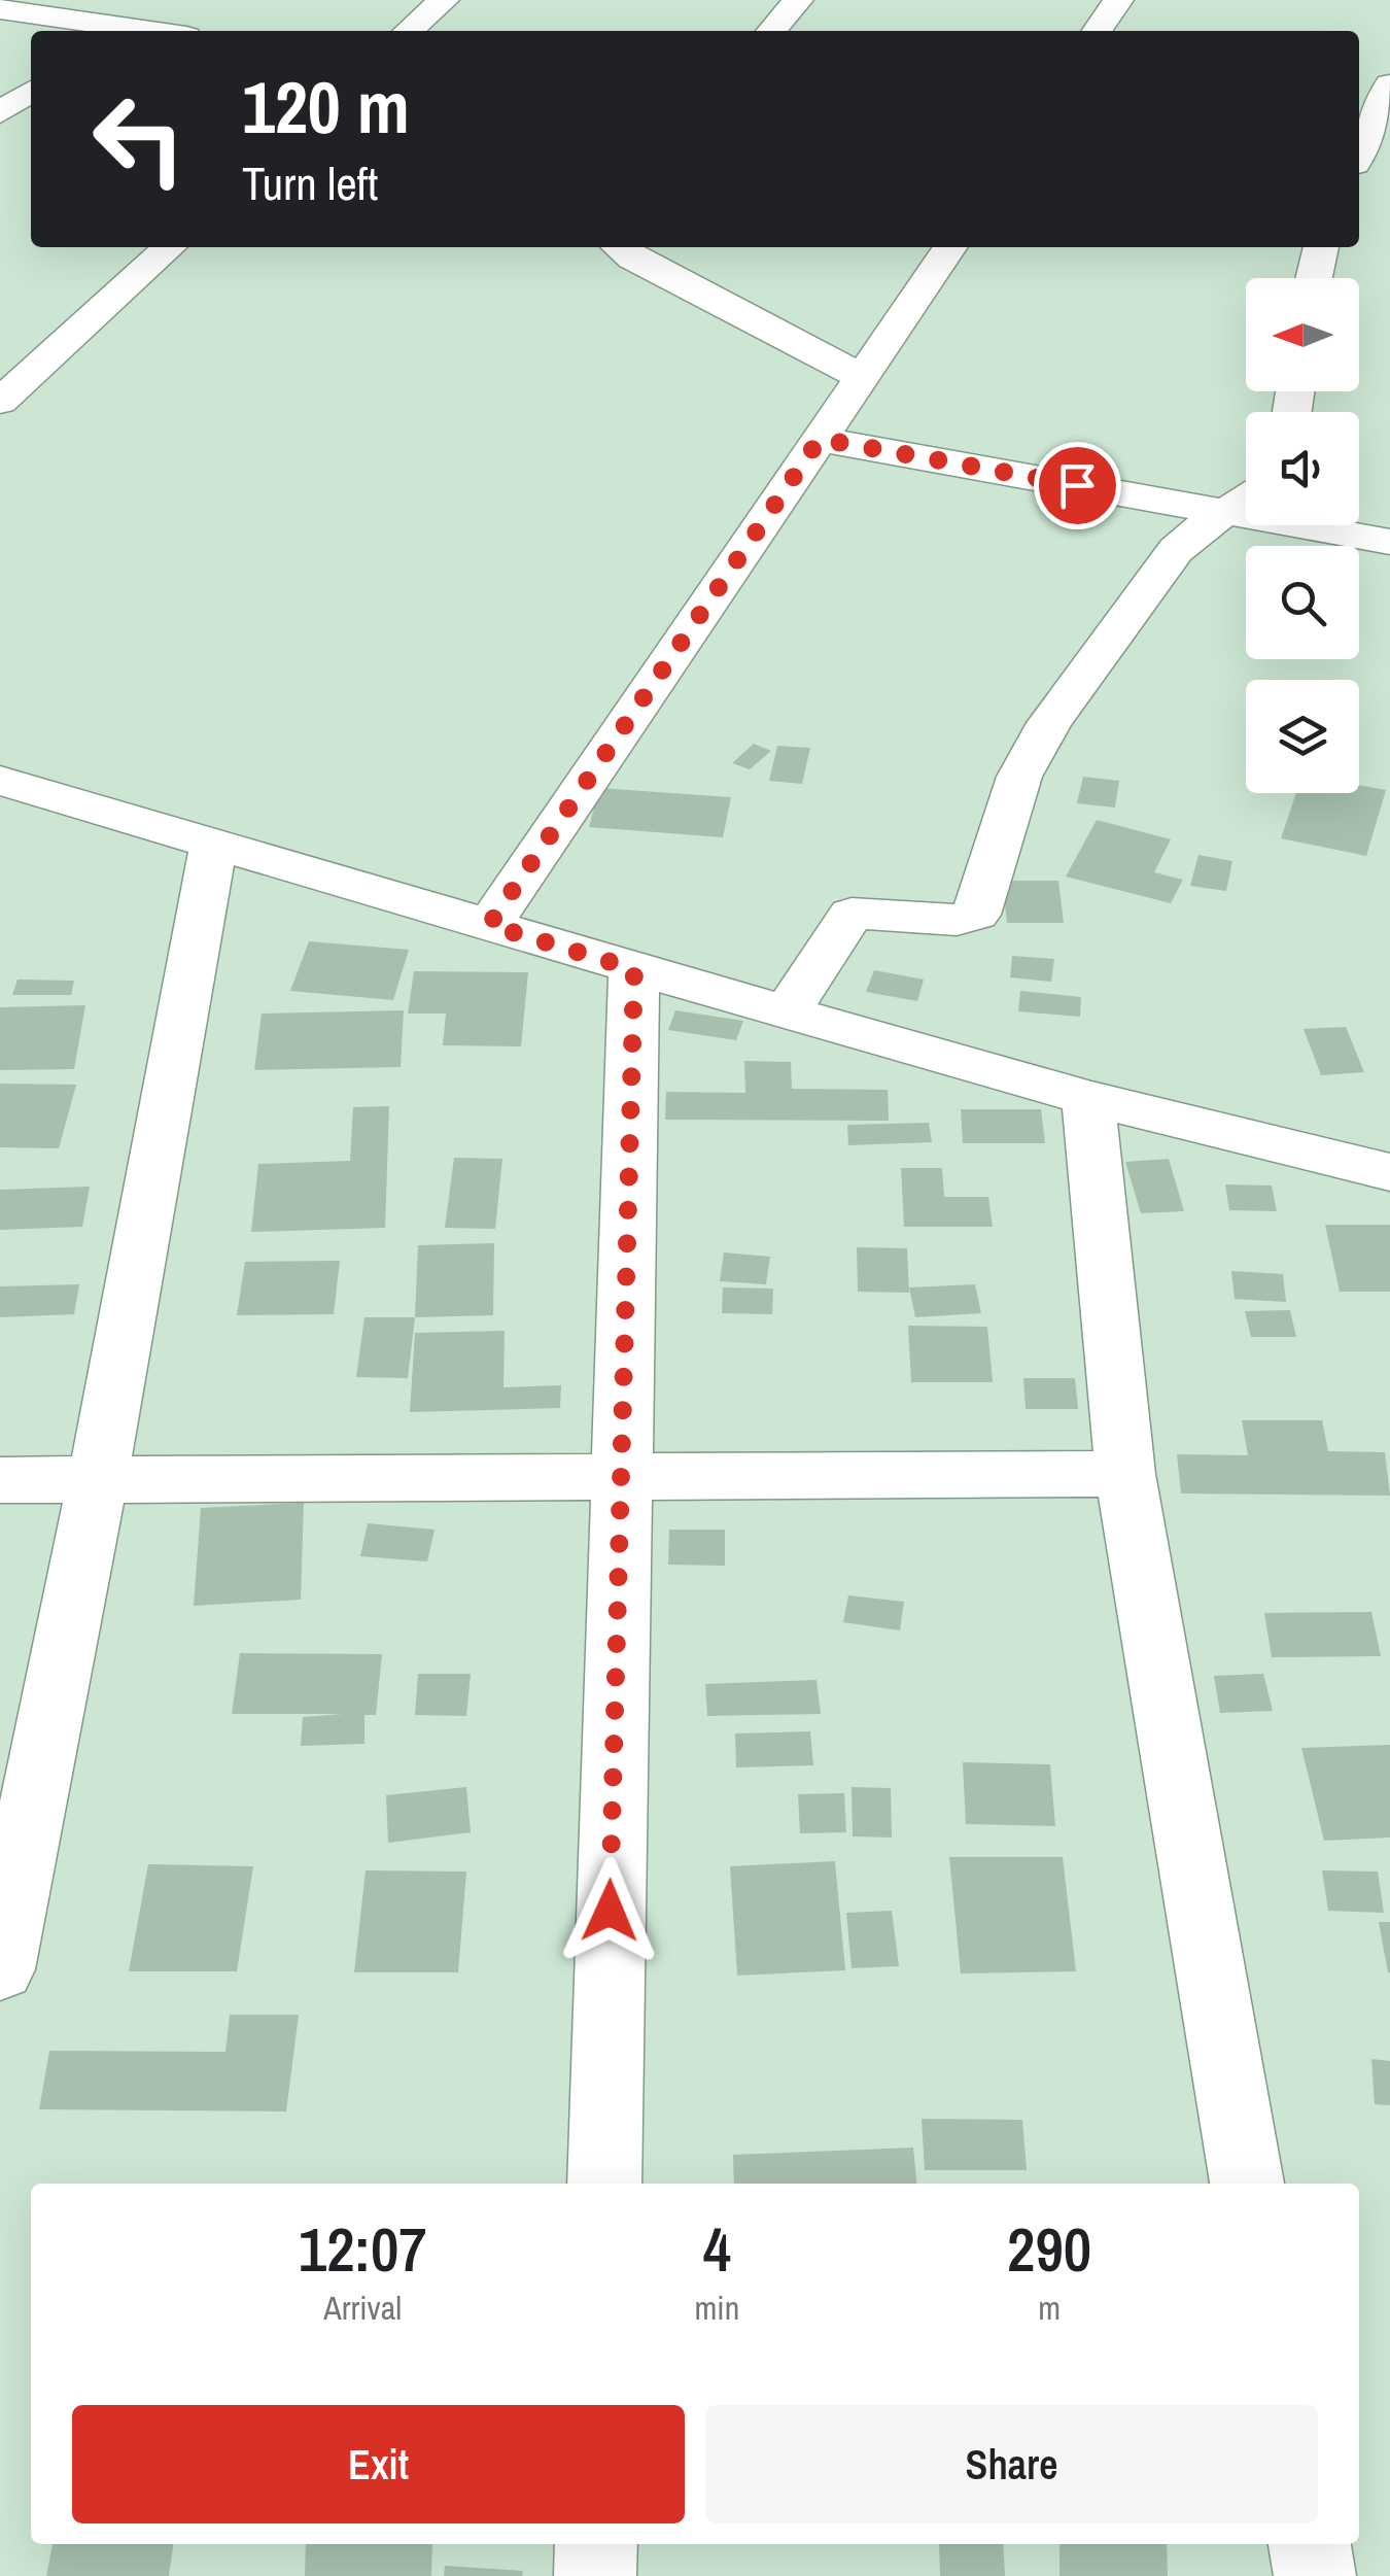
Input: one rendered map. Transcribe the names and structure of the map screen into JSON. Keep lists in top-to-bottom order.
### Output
{
  "north": "left",
  "page": {
    "turn": ["120 m", "Turn left"],
    "eta": [
      "12:07",
      "Arrival",
      "4",
      "min",
      "290",
      "m"
    ],
    "buttons": ["Exit", "Share"]
  }
}
